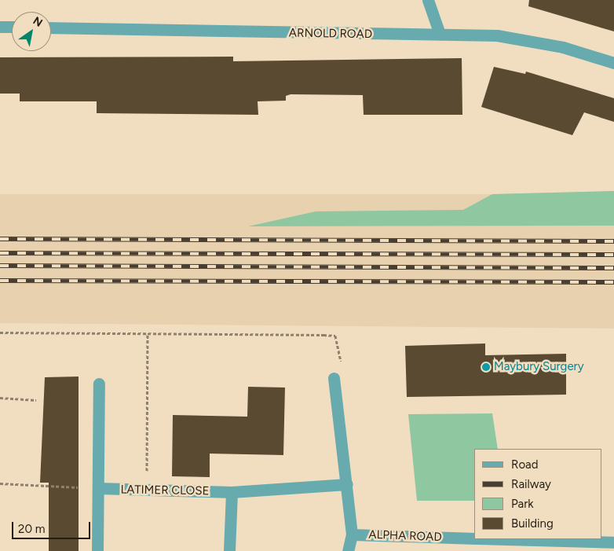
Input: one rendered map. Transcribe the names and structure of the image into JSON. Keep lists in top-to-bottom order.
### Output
{
  "streets": {
    "street": ["ARNOLD ROAD", "LATIMER CLOSE", "ALPHA ROAD"]
  },
  "places": ["Maybury Surgery"],
  "legend": [
    "Road",
    "Railway",
    "Park",
    "Building"
  ],
  "scale_bar": "20 m",
  "north": "top right"
}
